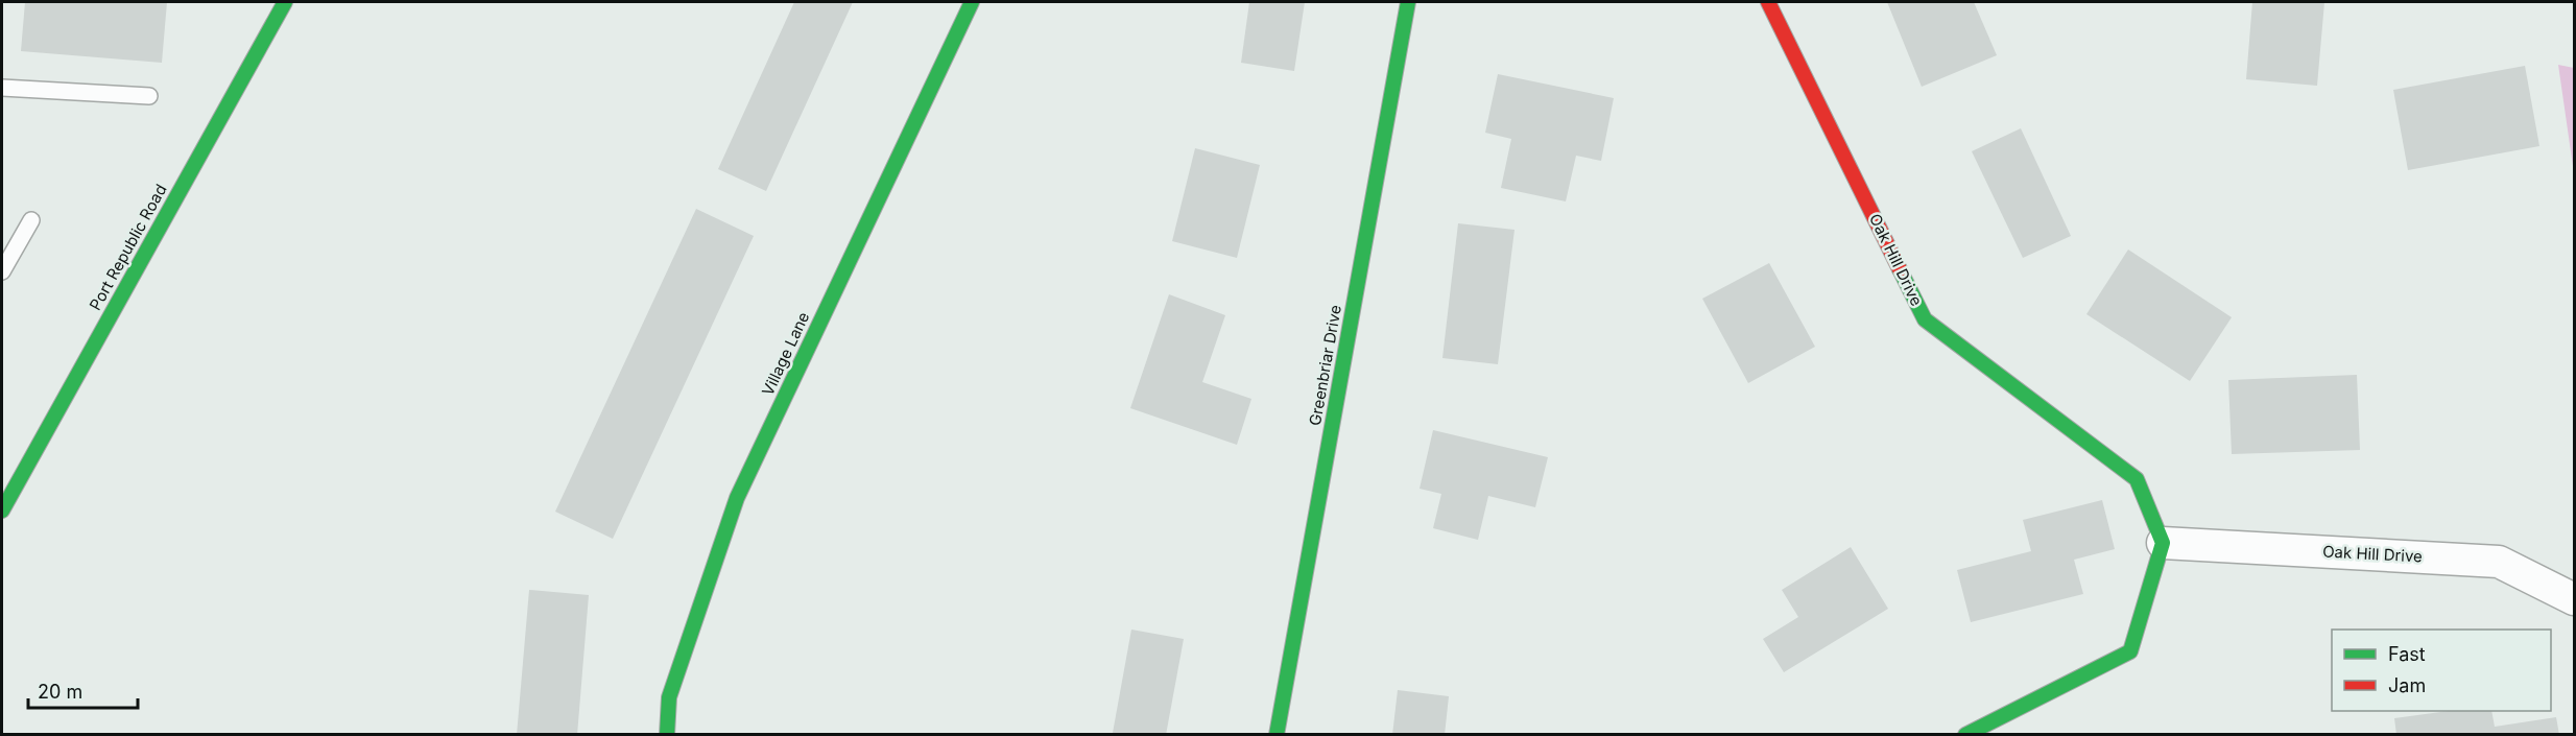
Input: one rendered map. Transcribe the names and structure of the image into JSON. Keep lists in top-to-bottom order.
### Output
{
  "streets": {
    "street": [
      "Port Republic Road",
      "Oak Hill Drive",
      "Village Lane",
      "Greenbriar Drive"
    ]
  },
  "legend": ["Fast", "Jam"],
  "scale_bar": "20 m"
}
